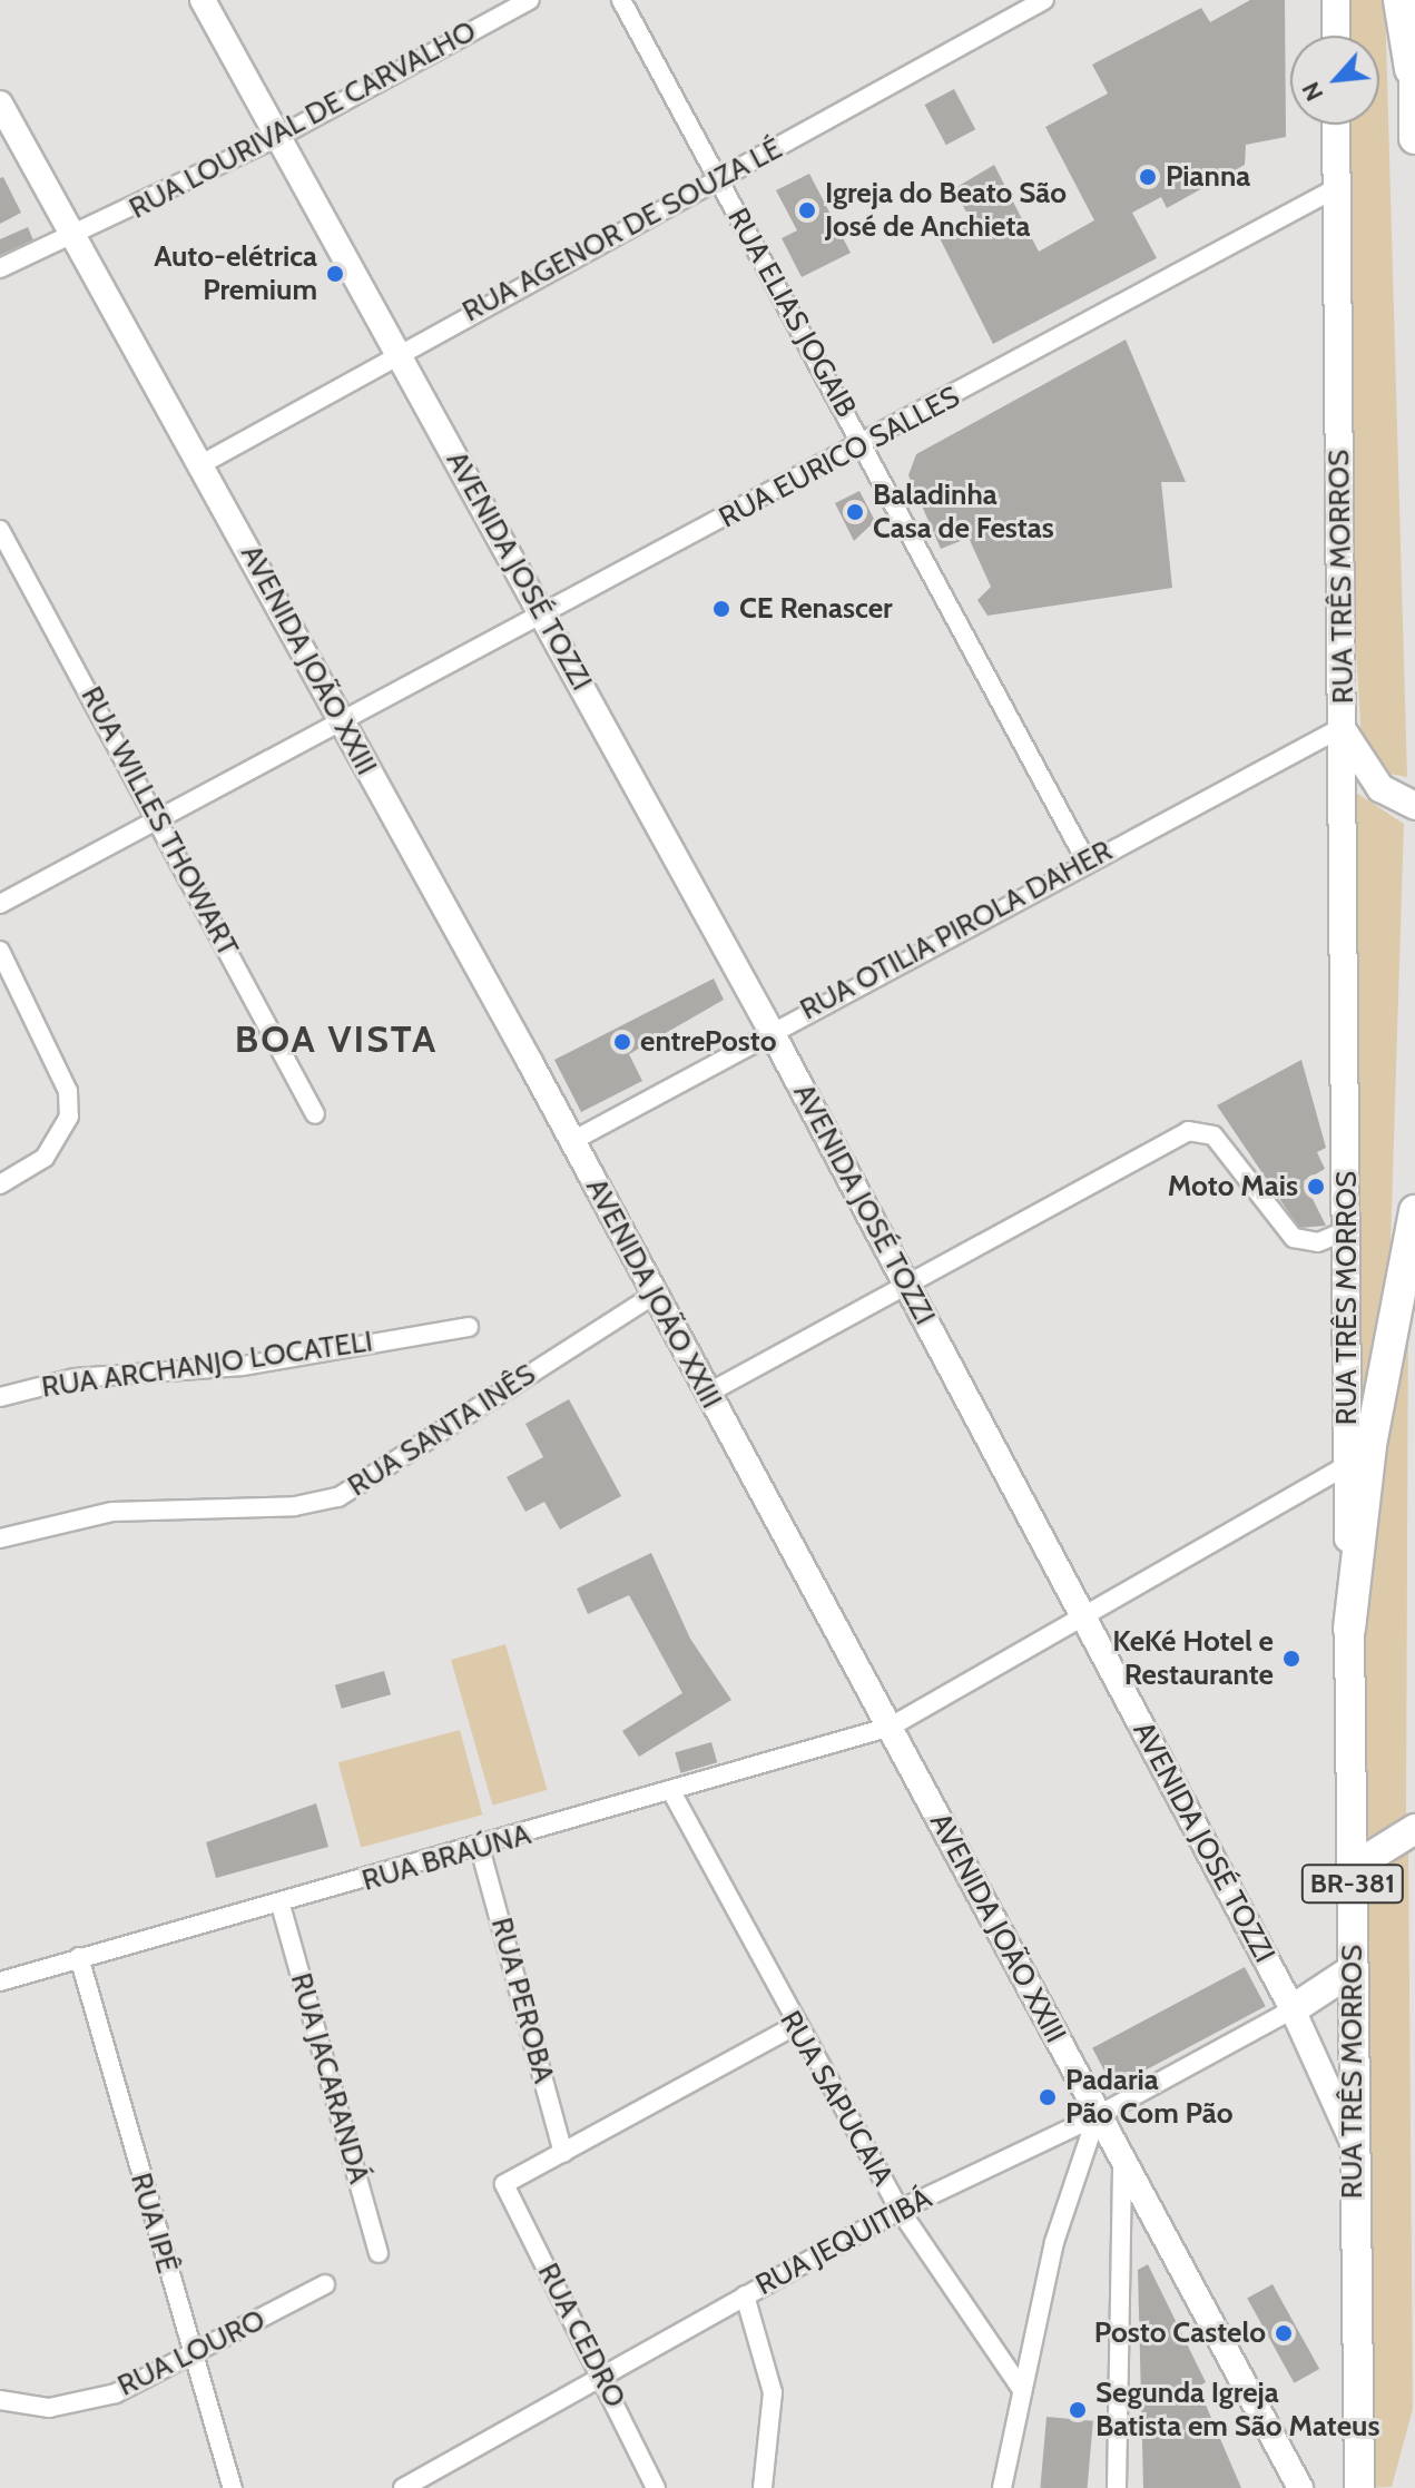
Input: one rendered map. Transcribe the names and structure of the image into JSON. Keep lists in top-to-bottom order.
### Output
{
  "streets": {
    "main road": ["RUA TRÊS MORROS", "BR-381"],
    "street": [
      "RUA LOURIVAL DE CARVALHO",
      "RUA AGENOR DE SOUZA LÉ",
      "RUA ELIAS JOGAIB",
      "RUA EURICO SALLES",
      "AVENIDA JOSÉ TOZZI",
      "AVENIDA JOÃO XXIII",
      "RUA WILLES THOWART",
      "RUA OTILIA PIROLA DAHER",
      "RUA ARCHANJO LOCATELI",
      "RUA SANTA INÊS",
      "RUA BRAÚNA",
      "RUA PEROBA",
      "RUA JACARANDÁ",
      "RUA SAPUCAIA",
      "RUA IPÊ",
      "RUA JEQUITIBÁ",
      "RUA CEDRO",
      "RUA LOURO"
    ]
  },
  "crossings": [
    ["RUA LOURIVAL DE CARVALHO", "AVENIDA JOSÉ TOZZI"],
    ["RUA LOURIVAL DE CARVALHO", "AVENIDA JOÃO XXIII"],
    ["RUA AGENOR DE SOUZA LÉ", "RUA ELIAS JOGAIB"],
    ["RUA AGENOR DE SOUZA LÉ", "AVENIDA JOSÉ TOZZI"],
    ["RUA AGENOR DE SOUZA LÉ", "AVENIDA JOÃO XXIII"],
    ["RUA ELIAS JOGAIB", "RUA EURICO SALLES"],
    ["RUA ELIAS JOGAIB", "RUA OTILIA PIROLA DAHER"],
    ["RUA EURICO SALLES", "AVENIDA JOSÉ TOZZI"],
    ["RUA EURICO SALLES", "RUA TRÊS MORROS"],
    ["RUA EURICO SALLES", "AVENIDA JOÃO XXIII"],
    ["RUA EURICO SALLES", "RUA WILLES THOWART"],
    ["AVENIDA JOSÉ TOZZI", "RUA TRÊS MORROS"],
    ["AVENIDA JOSÉ TOZZI", "RUA OTILIA PIROLA DAHER"],
    ["AVENIDA JOSÉ TOZZI", "RUA BRAÚNA"],
    ["AVENIDA JOSÉ TOZZI", "RUA JEQUITIBÁ"],
    ["RUA TRÊS MORROS", "RUA OTILIA PIROLA DAHER"],
    ["RUA TRÊS MORROS", "RUA BRAÚNA"],
    ["AVENIDA JOÃO XXIII", "RUA OTILIA PIROLA DAHER"],
    ["AVENIDA JOÃO XXIII", "RUA SANTA INÊS"],
    ["AVENIDA JOÃO XXIII", "RUA BRAÚNA"],
    ["AVENIDA JOÃO XXIII", "RUA JEQUITIBÁ"],
    ["RUA BRAÚNA", "RUA PEROBA"],
    ["RUA BRAÚNA", "RUA JACARANDÁ"],
    ["RUA BRAÚNA", "RUA SAPUCAIA"],
    ["RUA BRAÚNA", "RUA IPÊ"],
    ["RUA PEROBA", "RUA CEDRO"],
    ["RUA SAPUCAIA", "RUA JEQUITIBÁ"],
    ["RUA IPÊ", "RUA LOURO"],
    ["RUA JEQUITIBÁ", "RUA CEDRO"]
  ],
  "districts": ["BOA VISTA"],
  "places": [
    "Pianna",
    "Igreja do Beato São José de Anchieta",
    "Auto-elétrica Premium",
    "Baladinha Casa de Festas",
    "CE Renascer",
    "entrePosto",
    "Moto Mais",
    "KeKé Hotel e Restaurante",
    "Padaria Pão Com Pão",
    "Posto Castelo",
    "Segunda Igreja Batista em São Mateus"
  ],
  "north": "bottom left"
}
